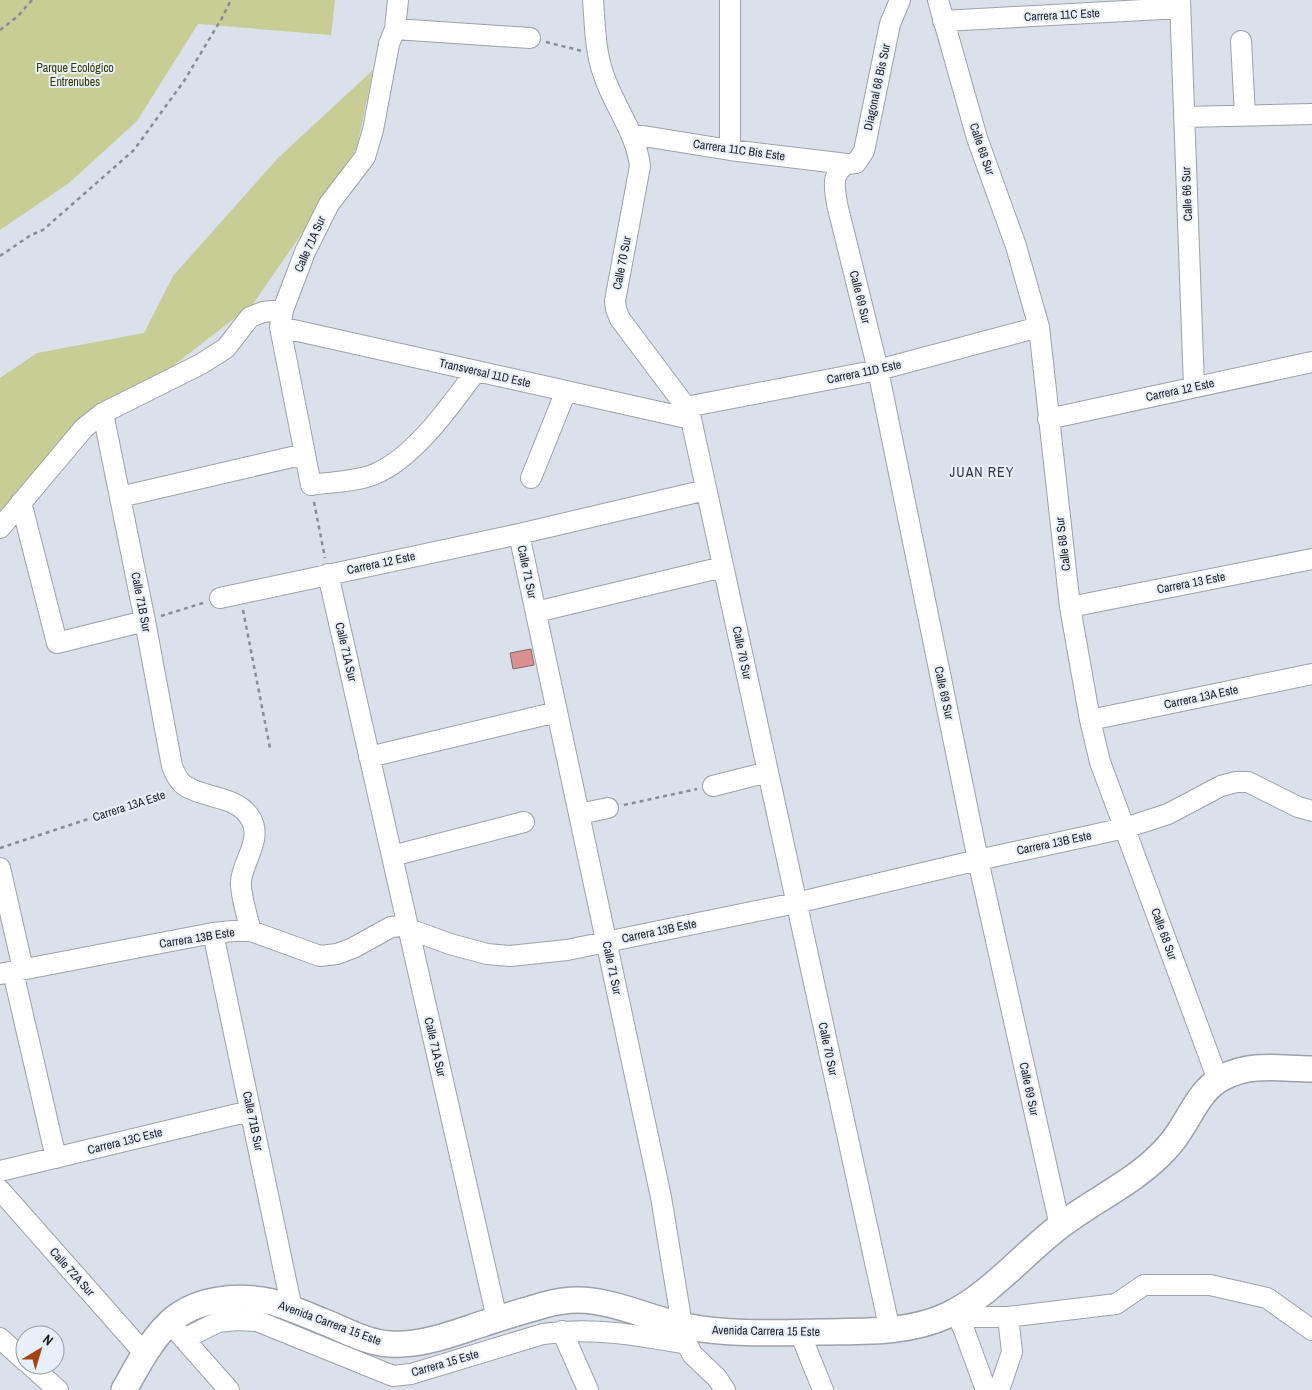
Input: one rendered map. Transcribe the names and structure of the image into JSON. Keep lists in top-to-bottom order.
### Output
{
  "streets": {
    "main road": ["Avenida Carrera 15 Este"],
    "street": [
      "Carrera 11C Este",
      "Diagonal 68 Bis Sur",
      "Calle 68 Sur",
      "Carrera 11C Bis Este",
      "Calle 66 Sur",
      "Calle 71A Sur",
      "Calle 70 Sur",
      "Calle 69 Sur",
      "Carrera 11D Este",
      "Transversal 11D Este",
      "Carrera 12 Este",
      "Calle 71 Sur",
      "Carrera 13 Este",
      "Calle 71B Sur",
      "Carrera 13A Este",
      "Carrera 13B Este",
      "Carrera 13C Este",
      "Calle 72A Sur",
      "Carrera 15 Este"
    ]
  },
  "crossings": [
    ["Carrera 11C Este", "Calle 68 Sur"],
    ["Carrera 11C Este", "Calle 66 Sur"],
    ["Diagonal 68 Bis Sur", "Carrera 11C Bis Este"],
    ["Diagonal 68 Bis Sur", "Calle 69 Sur"],
    ["Calle 68 Sur", "Carrera 11D Este"],
    ["Calle 68 Sur", "Carrera 12 Este"],
    ["Calle 68 Sur", "Carrera 13 Este"],
    ["Calle 68 Sur", "Carrera 13A Este"],
    ["Calle 68 Sur", "Carrera 13B Este"],
    ["Calle 68 Sur", "Avenida Carrera 15 Este"],
    ["Carrera 11C Bis Este", "Calle 70 Sur"],
    ["Carrera 11C Bis Este", "Calle 69 Sur"],
    ["Calle 66 Sur", "Carrera 12 Este"],
    ["Calle 71A Sur", "Transversal 11D Este"],
    ["Calle 71A Sur", "Carrera 12 Este"],
    ["Calle 71A Sur", "Carrera 13B Este"],
    ["Calle 71A Sur", "Avenida Carrera 15 Este"],
    ["Calle 70 Sur", "Carrera 11D Este"],
    ["Calle 70 Sur", "Transversal 11D Este"],
    ["Calle 70 Sur", "Carrera 12 Este"],
    ["Calle 70 Sur", "Carrera 13B Este"],
    ["Calle 70 Sur", "Avenida Carrera 15 Este"],
    ["Calle 69 Sur", "Carrera 11D Este"],
    ["Calle 69 Sur", "Carrera 13B Este"],
    ["Calle 69 Sur", "Avenida Carrera 15 Este"],
    ["Carrera 11D Este", "Transversal 11D Este"],
    ["Carrera 12 Este", "Calle 71 Sur"],
    ["Calle 71 Sur", "Carrera 13B Este"],
    ["Calle 71 Sur", "Avenida Carrera 15 Este"],
    ["Calle 71 Sur", "Carrera 15 Este"],
    ["Calle 71B Sur", "Carrera 13A Este"],
    ["Calle 71B Sur", "Carrera 13B Este"],
    ["Calle 71B Sur", "Carrera 13C Este"],
    ["Calle 71B Sur", "Avenida Carrera 15 Este"],
    ["Calle 72A Sur", "Avenida Carrera 15 Este"],
    ["Avenida Carrera 15 Este", "Carrera 15 Este"]
  ],
  "districts": ["JUAN REY"],
  "parks": ["Parque Ecológico Entrenubes"],
  "north": "top right"
}
